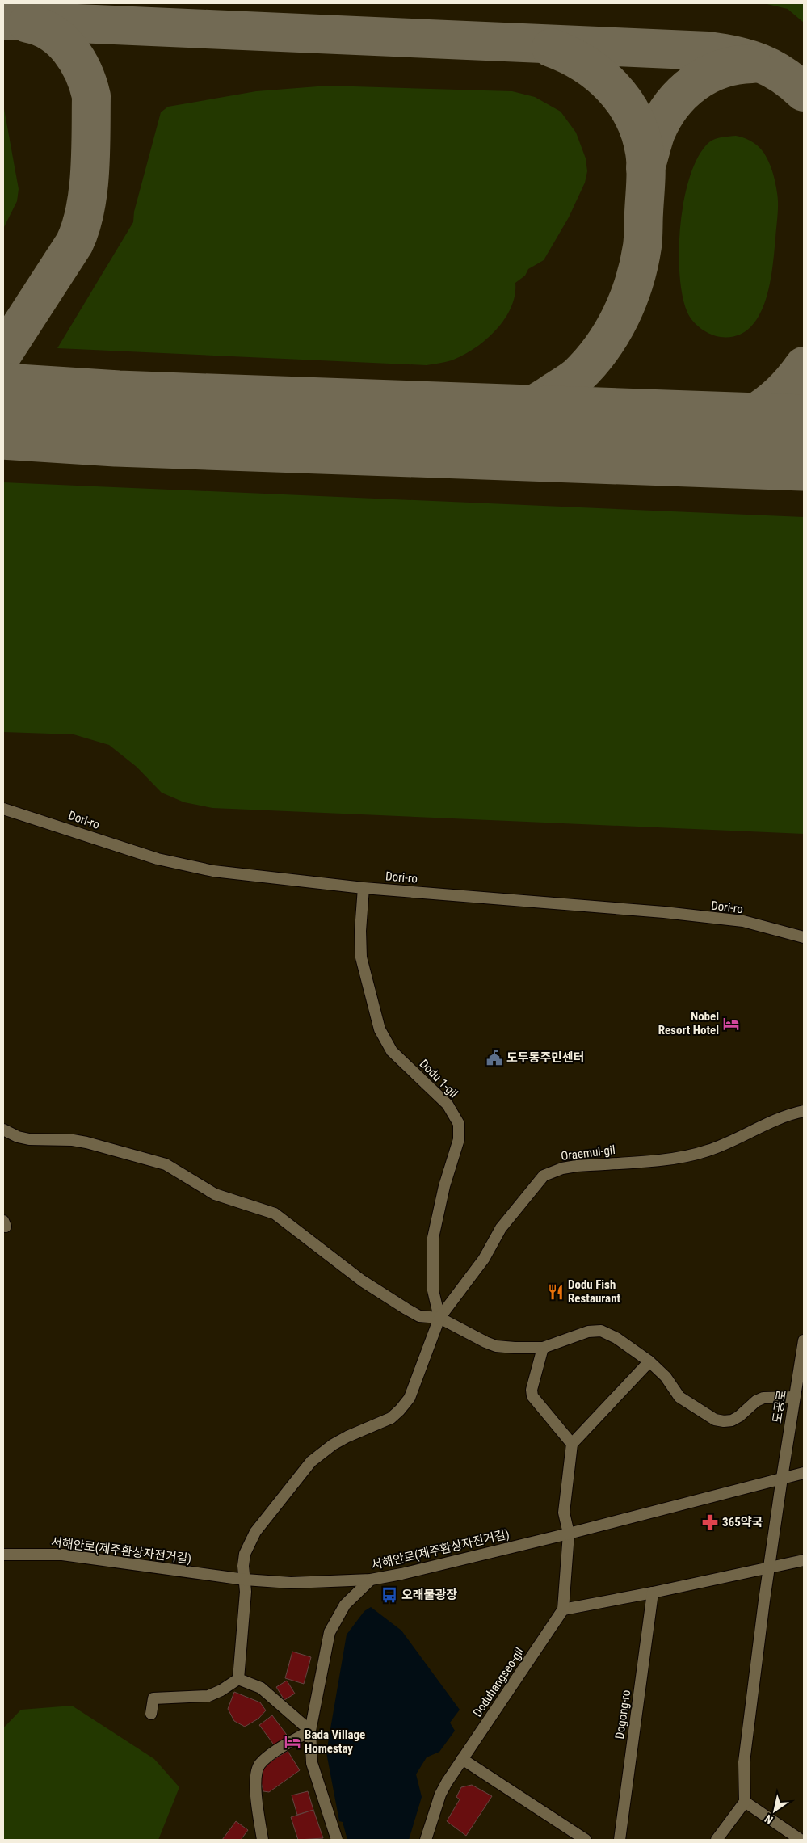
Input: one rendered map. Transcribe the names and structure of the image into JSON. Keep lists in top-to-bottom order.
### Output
{
  "streets": {
    "street": [
      "Dori-ro",
      "Dodu 1-gil",
      "Oraemul-gil",
      "도공로",
      "서해안로(제주환상자전거길)",
      "Doduhangseo-gil",
      "Dogong-ro"
    ]
  },
  "crossings": [
    ["Dori-ro", "Dodu 1-gil"],
    ["Dodu 1-gil", "Oraemul-gil"],
    ["Oraemul-gil", "서해안로(제주환상자전거길)"],
    ["도공로", "서해안로(제주환상자전거길)"],
    ["서해안로(제주환상자전거길)", "Doduhangseo-gil"]
  ],
  "places": {
    "hotel": ["Nobel Resort Hotel", "Bada Village Homestay"],
    "public building": ["도두동주민센터"],
    "restaurant": ["Dodu Fish Restaurant"],
    "pharmacy": ["365약국"],
    "bus stop": ["오래물광장"]
  },
  "north": "bottom left"
}
